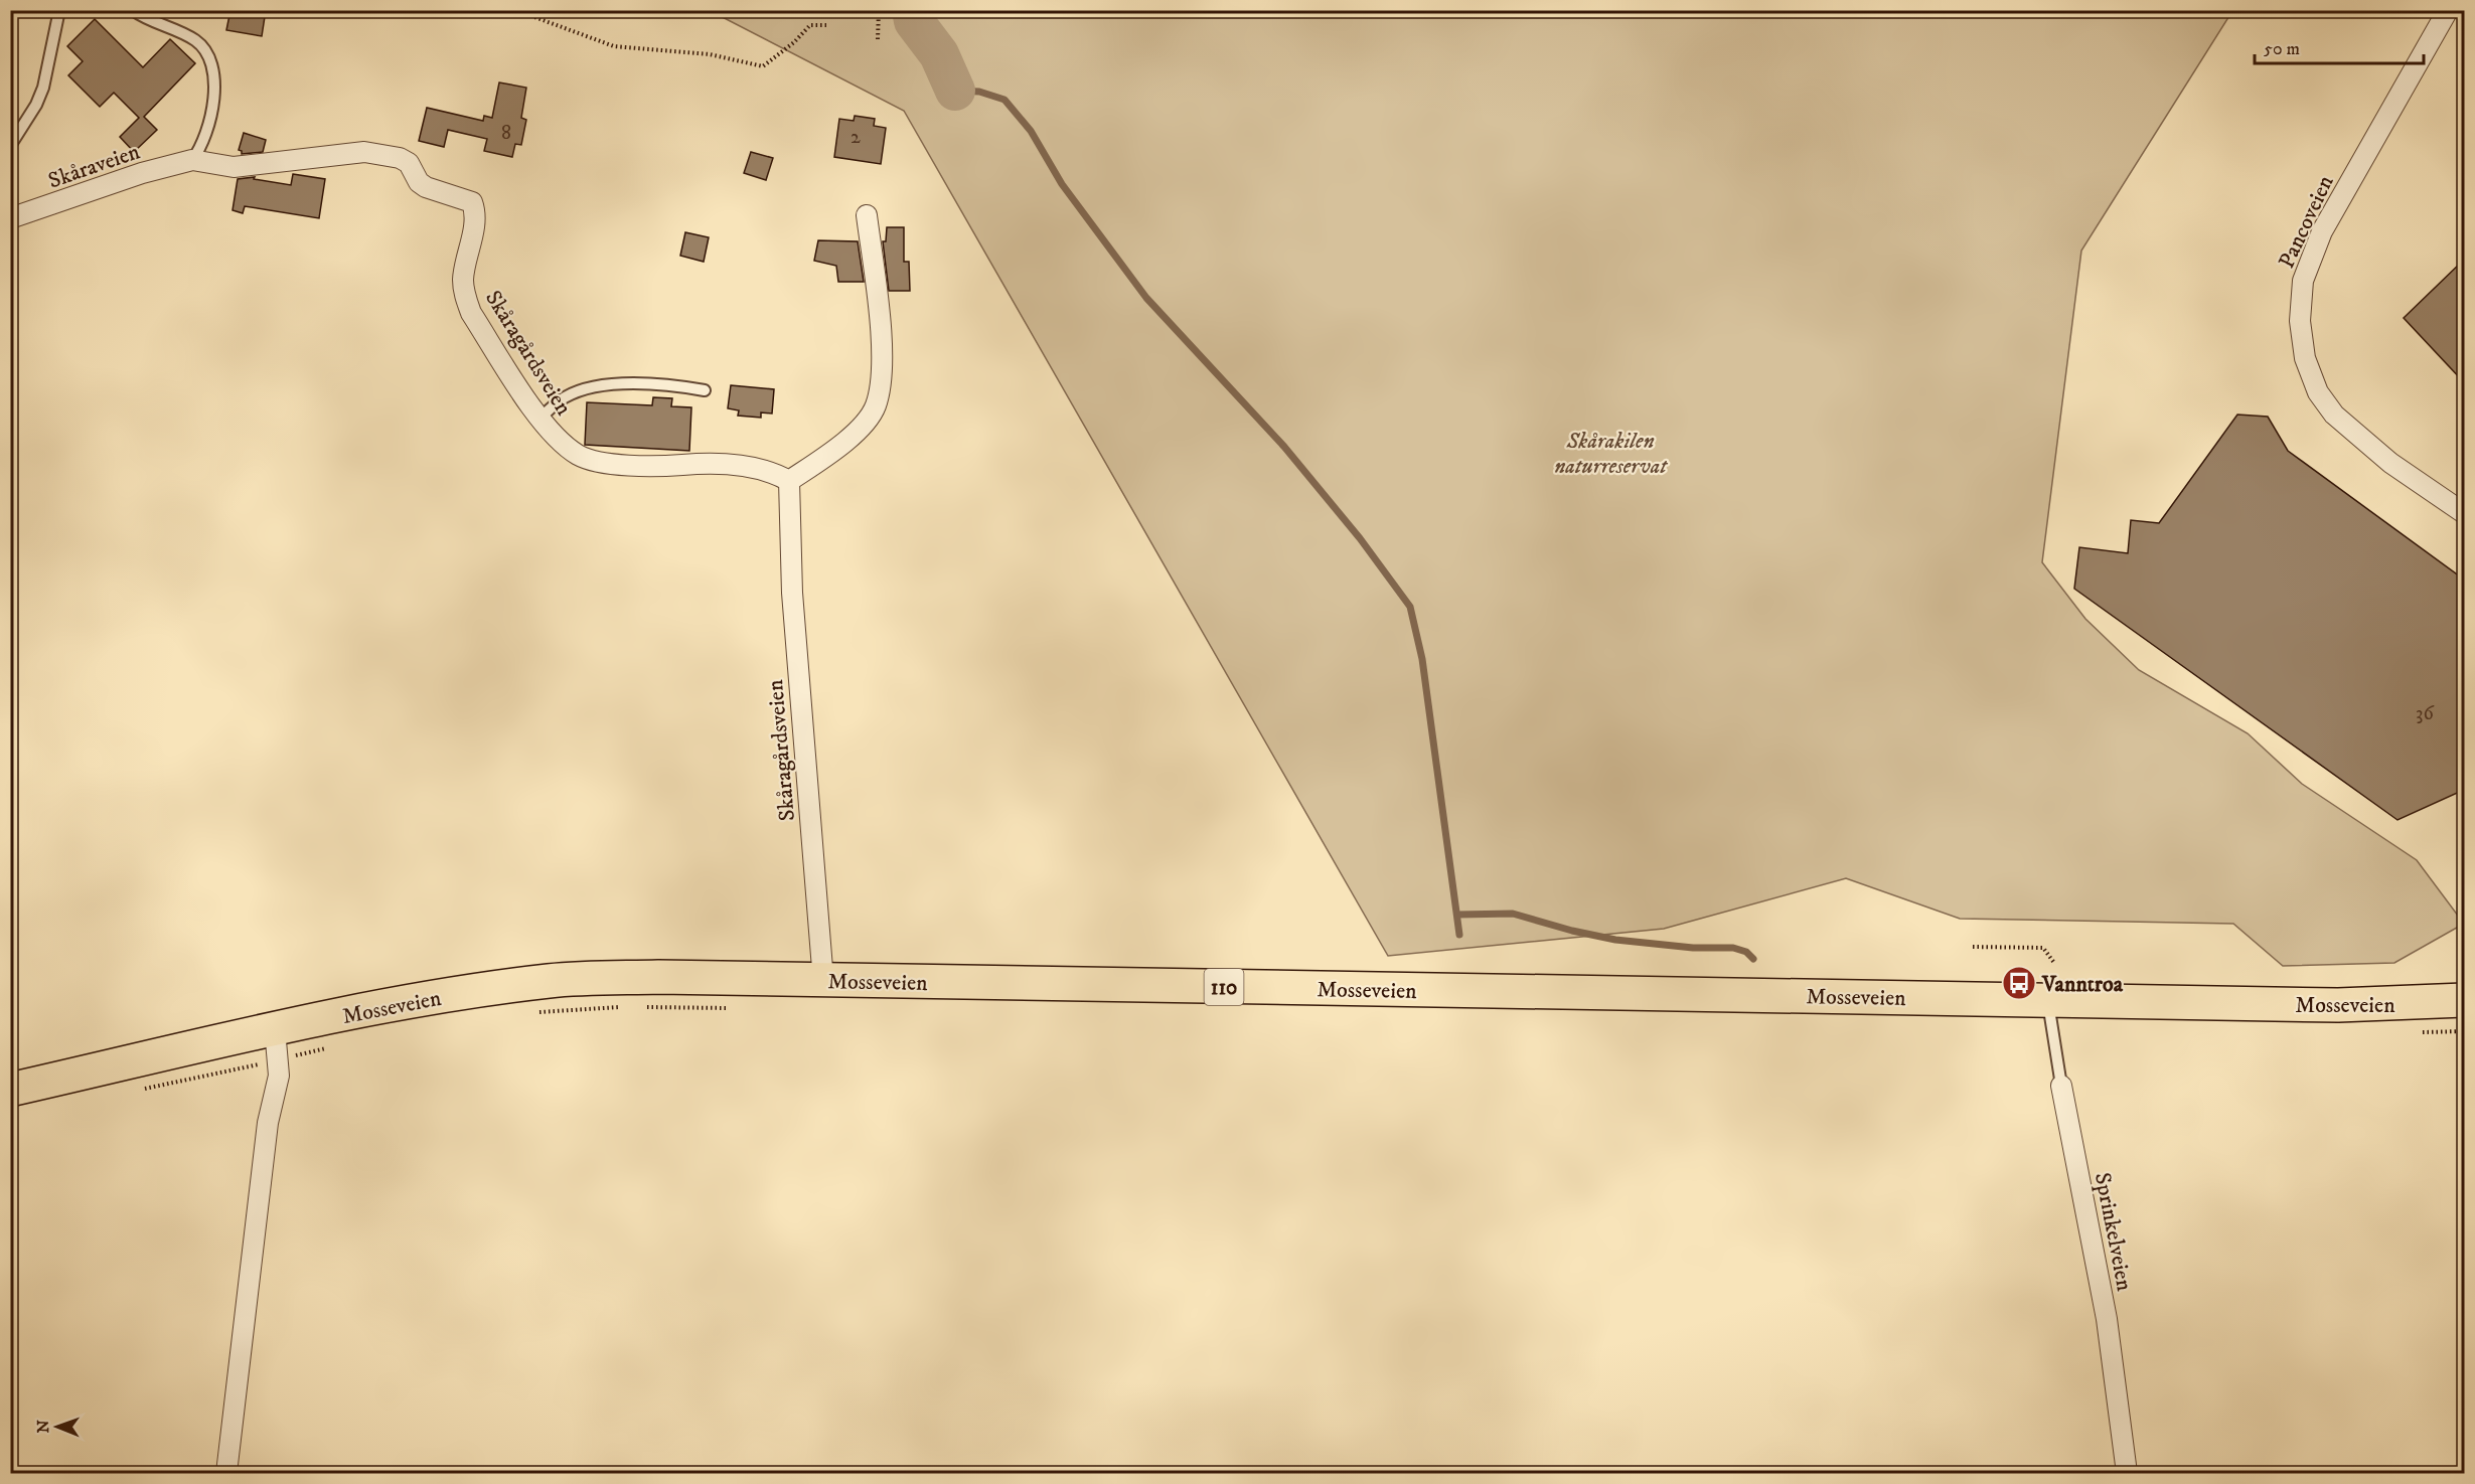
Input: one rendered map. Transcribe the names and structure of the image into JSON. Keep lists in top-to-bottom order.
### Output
{
  "streets": {
    "highway": ["Mosseveien", "110"],
    "street": [
      "Skåraveien",
      "Pancoveien",
      "Skåragårdsveien",
      "Sprinkelveien"
    ]
  },
  "crossings": [
    ["Skåraveien", "Skåragårdsveien"],
    ["Skåragårdsveien", "Mosseveien"],
    ["Mosseveien", "Sprinkelveien"]
  ],
  "parks": ["Skårakilen naturreservat"],
  "places": {
    "bus stop": ["Vanntroa"]
  },
  "house_numbers": ["8", "2", "36"],
  "scale_bar": "50 m",
  "north": "left"
}
